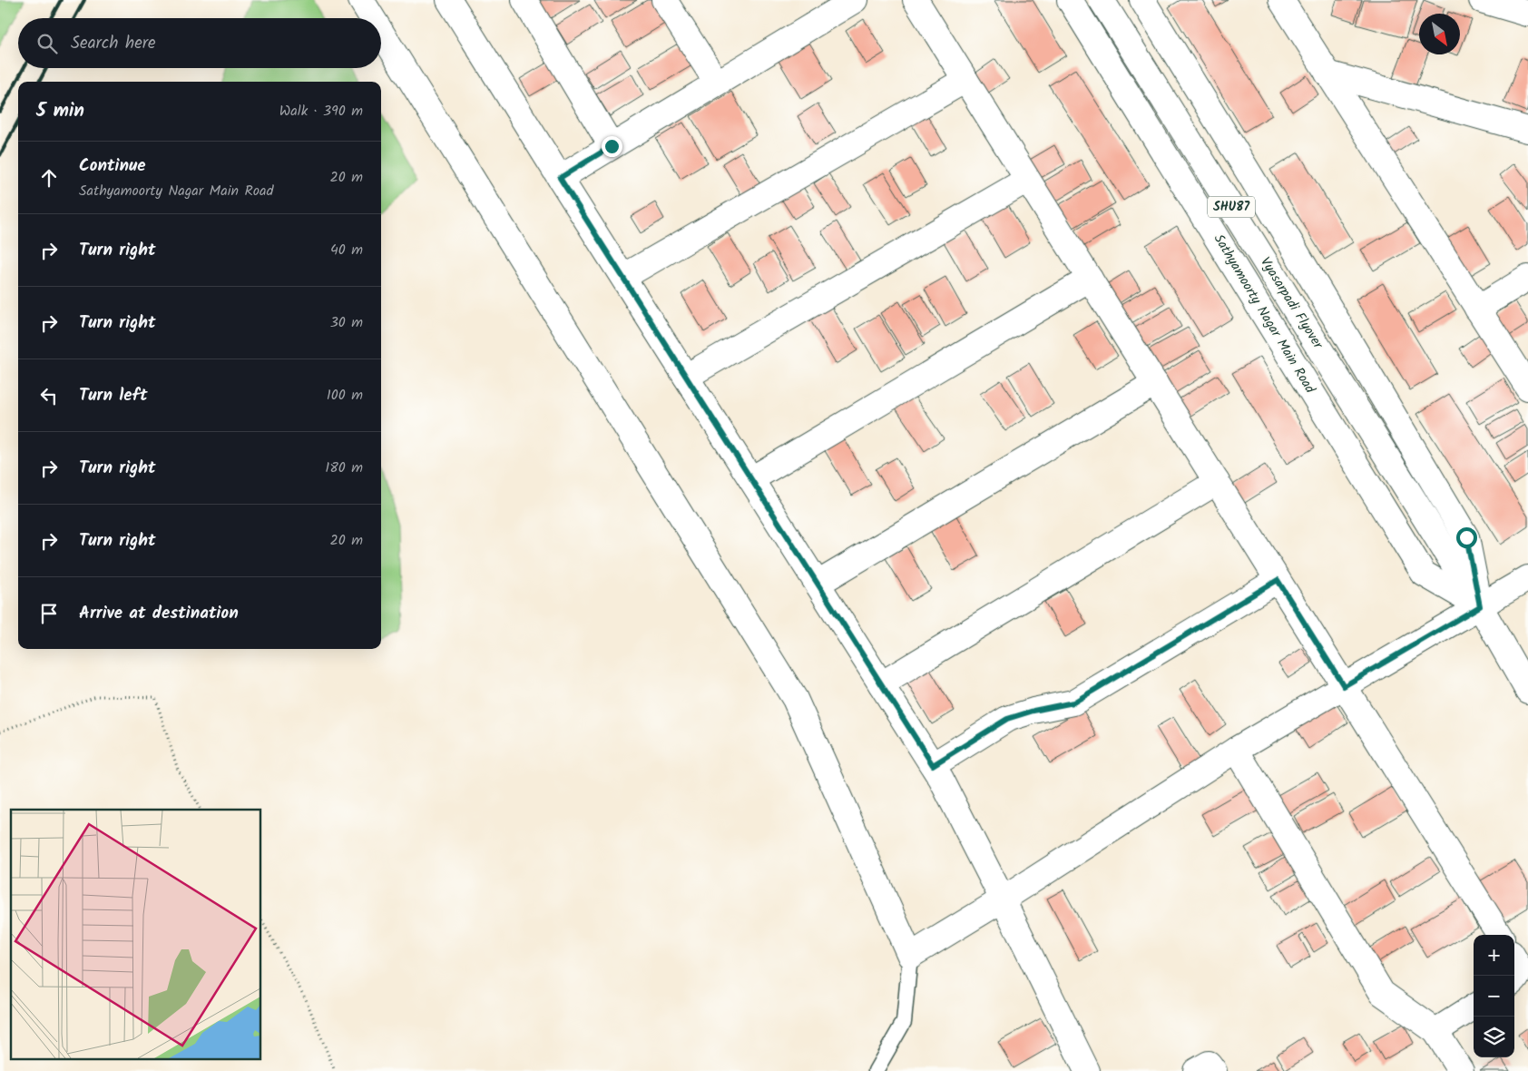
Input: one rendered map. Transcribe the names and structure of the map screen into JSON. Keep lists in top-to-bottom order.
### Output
{
  "streets": {
    "street": ["SHU87", "Vyasarpadi Flyover", "Sathyamoorty Nagar Main Road"]
  },
  "crossings": [
    ["Vyasarpadi Flyover", "Sathyamoorty Nagar Main Road"]
  ],
  "north": "bottom right",
  "page": {
    "search": "Search here",
    "heading": ["5 min", "Walk · 390 m"],
    "list": [
      ["Continue", "Sathyamoorty Nagar Main Road", "20 m"],
      ["Turn right", "40 m"],
      ["Turn right", "30 m"],
      ["Turn left", "100 m"],
      ["Turn right", "180 m"],
      ["Turn right", "20 m"],
      "Arrive at destination"
    ],
    "map_buttons": ["+", "−"]
  }
}
